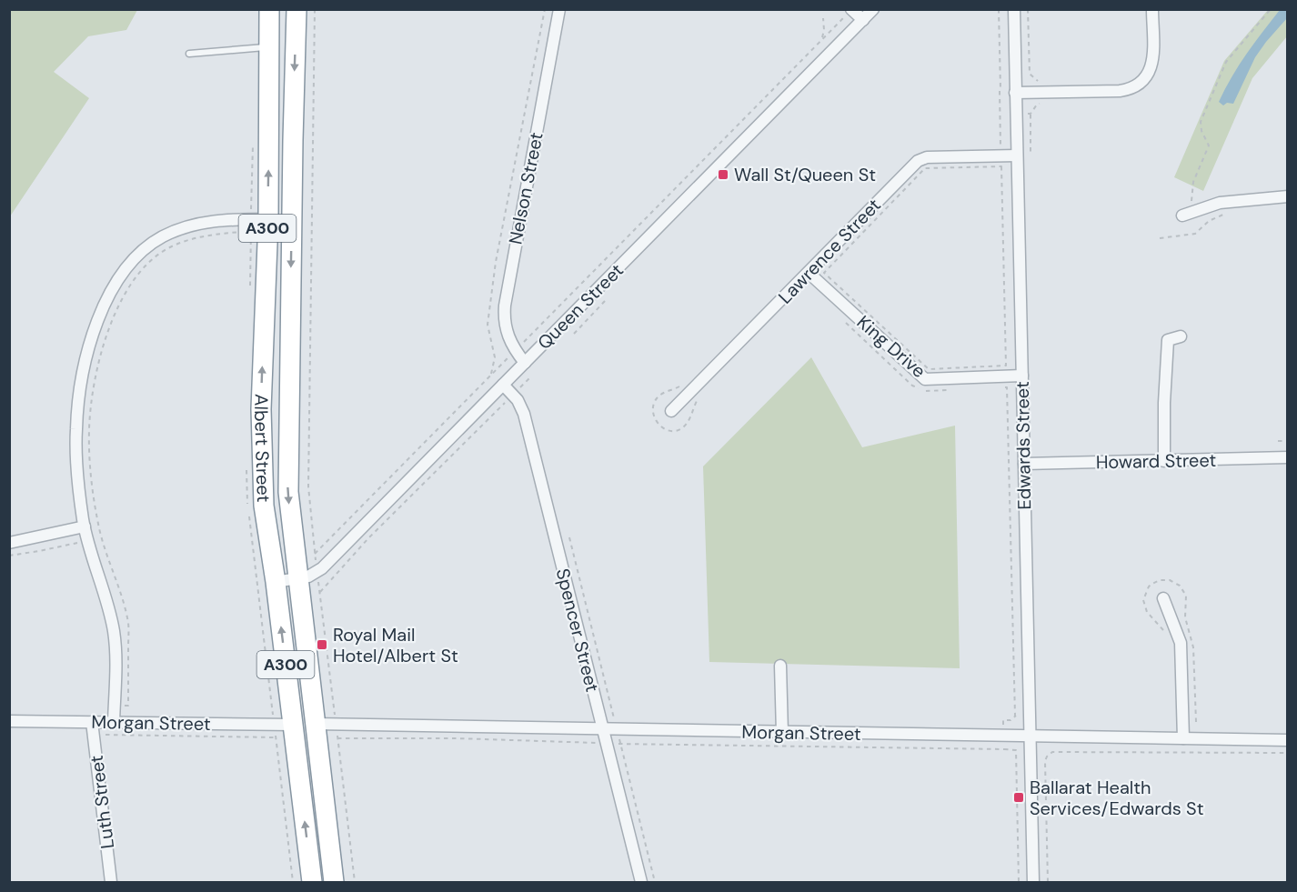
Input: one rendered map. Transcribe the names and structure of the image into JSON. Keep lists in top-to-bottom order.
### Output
{
  "streets": {
    "highway": ["A300", "Albert Street"],
    "street": [
      "Nelson Street",
      "Lawrence Street",
      "Queen Street",
      "King Drive",
      "Edwards Street",
      "Howard Street",
      "Spencer Street",
      "Morgan Street",
      "Luth Street"
    ]
  },
  "crossings": [
    ["Nelson Street", "Queen Street"],
    ["Lawrence Street", "King Drive"],
    ["Lawrence Street", "Edwards Street"],
    ["Queen Street", "Albert Street"],
    ["Queen Street", "Spencer Street"],
    ["King Drive", "Edwards Street"],
    ["Edwards Street", "Howard Street"],
    ["Edwards Street", "Morgan Street"],
    ["Albert Street", "Morgan Street"],
    ["Spencer Street", "Morgan Street"],
    ["Morgan Street", "Luth Street"]
  ],
  "places": {
    "transit": ["Wall St/Queen St", "Royal Mail Hotel/Albert St", "Ballarat Health Services/Edwards St"]
  }
}
